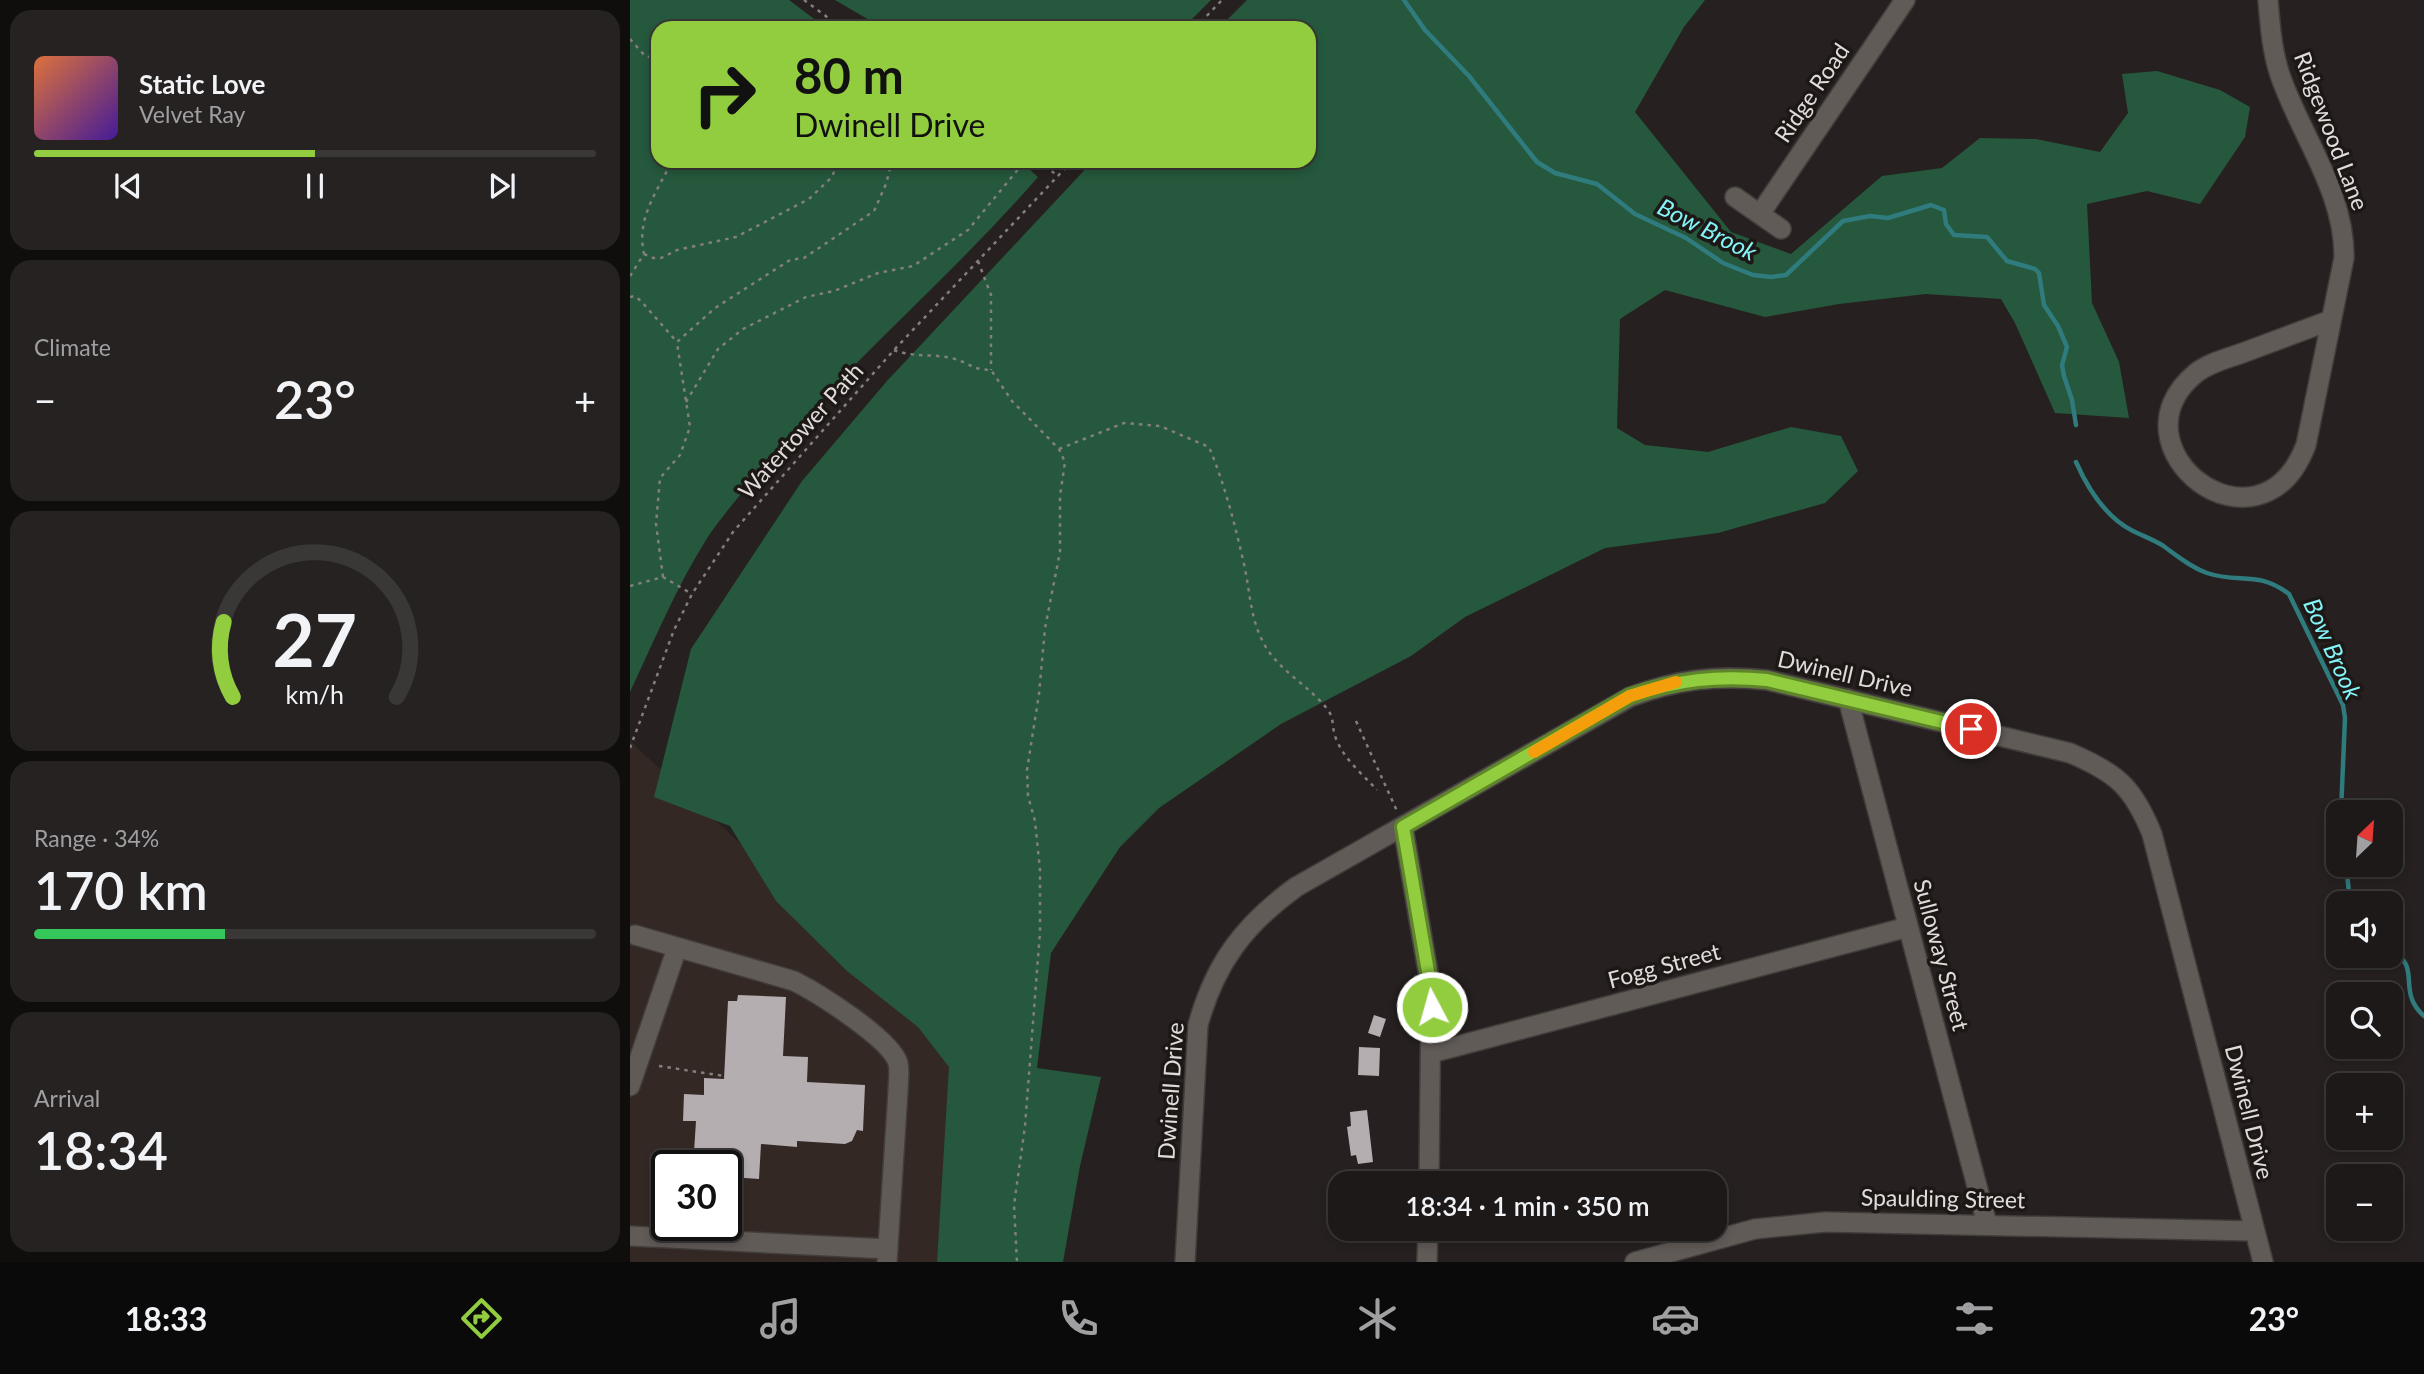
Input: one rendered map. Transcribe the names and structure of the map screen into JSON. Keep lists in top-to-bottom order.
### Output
{
  "streets": {
    "street": [
      "Ridge Road",
      "Ridgewood Lane",
      "Dwinell Drive",
      "Sulloway Street",
      "Fogg Street",
      "Spaulding Street"
    ],
    "path": ["Watertower Path"]
  },
  "crossings": [
    ["Dwinell Drive", "Sulloway Street"],
    ["Dwinell Drive", "Spaulding Street"],
    ["Sulloway Street", "Fogg Street"],
    ["Sulloway Street", "Spaulding Street"]
  ],
  "water": ["Bow Brook"],
  "north": "top right",
  "page": {
    "turn": ["80 m", "Dwinell Drive"],
    "song": ["Static Love", "Velvet Ray"],
    "tile": [
      "Climate",
      ["Range · 34%", "170 km"],
      ["Arrival", "18:34"]
    ],
    "heat": ["−", "23°", "+"],
    "map_buttons": ["+", "−"],
    "limit": "30",
    "trip": "18:34 · 1 min · 350 m",
    "tabs": ["18:33", "23°"],
    "gauge": ["27", "km/h"]
  }
}
